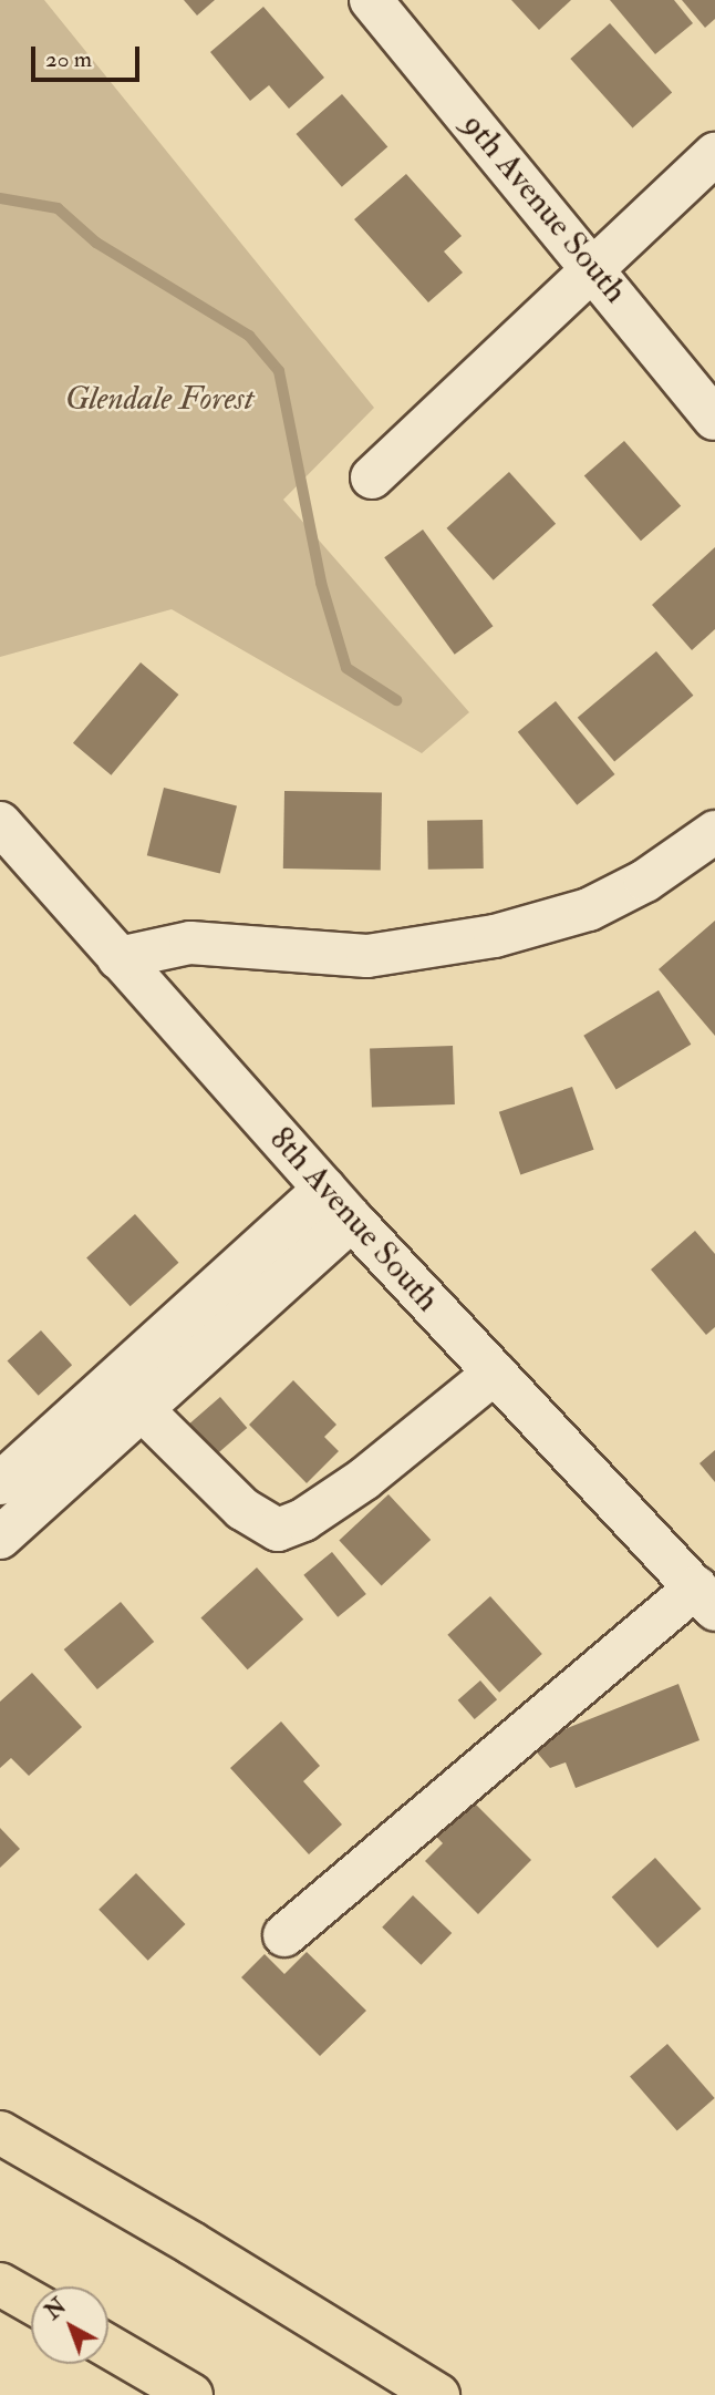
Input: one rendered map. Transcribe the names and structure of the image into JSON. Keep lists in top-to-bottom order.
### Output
{
  "streets": {
    "street": ["9th Avenue South", "8th Avenue South"]
  },
  "parks": ["Glendale Forest"],
  "scale_bar": "20 m",
  "north": "top left"
}
